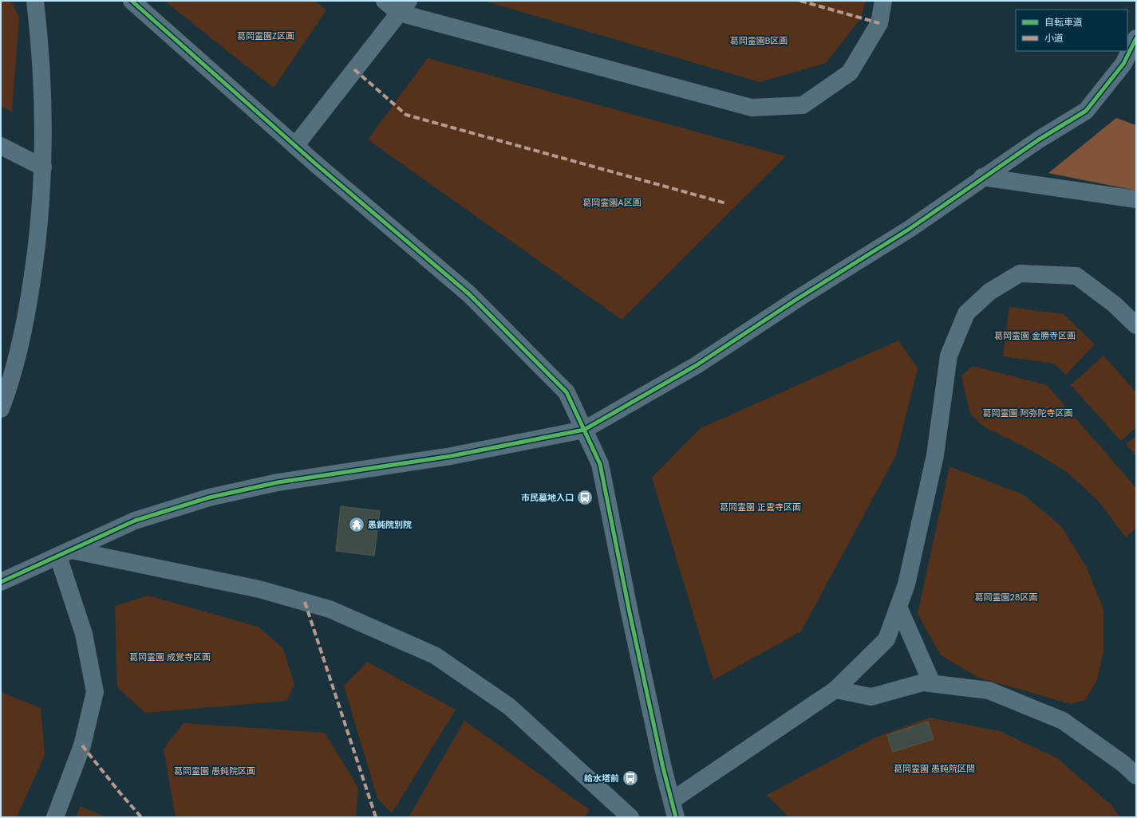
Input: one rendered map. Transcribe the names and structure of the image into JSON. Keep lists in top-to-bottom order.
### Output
{
  "parks": [
    "葛岡霊園Z区画",
    "葛岡霊園B区画",
    "葛岡霊園A区画",
    "葛岡霊園 金勝寺区画",
    "葛岡霊園 阿弥陀寺区画",
    "葛岡霊園 正雲寺区画",
    "葛岡霊園28区画",
    "葛岡霊園 成覚寺区画",
    "葛岡霊園 愚鈍院区間",
    "葛岡霊園 愚鈍院区画"
  ],
  "places": {
    "bus stop": ["市民墓地入口", "給水塔前"],
    "temple": ["愚鈍院別院"]
  },
  "legend": ["自転車道", "小道"]
}
